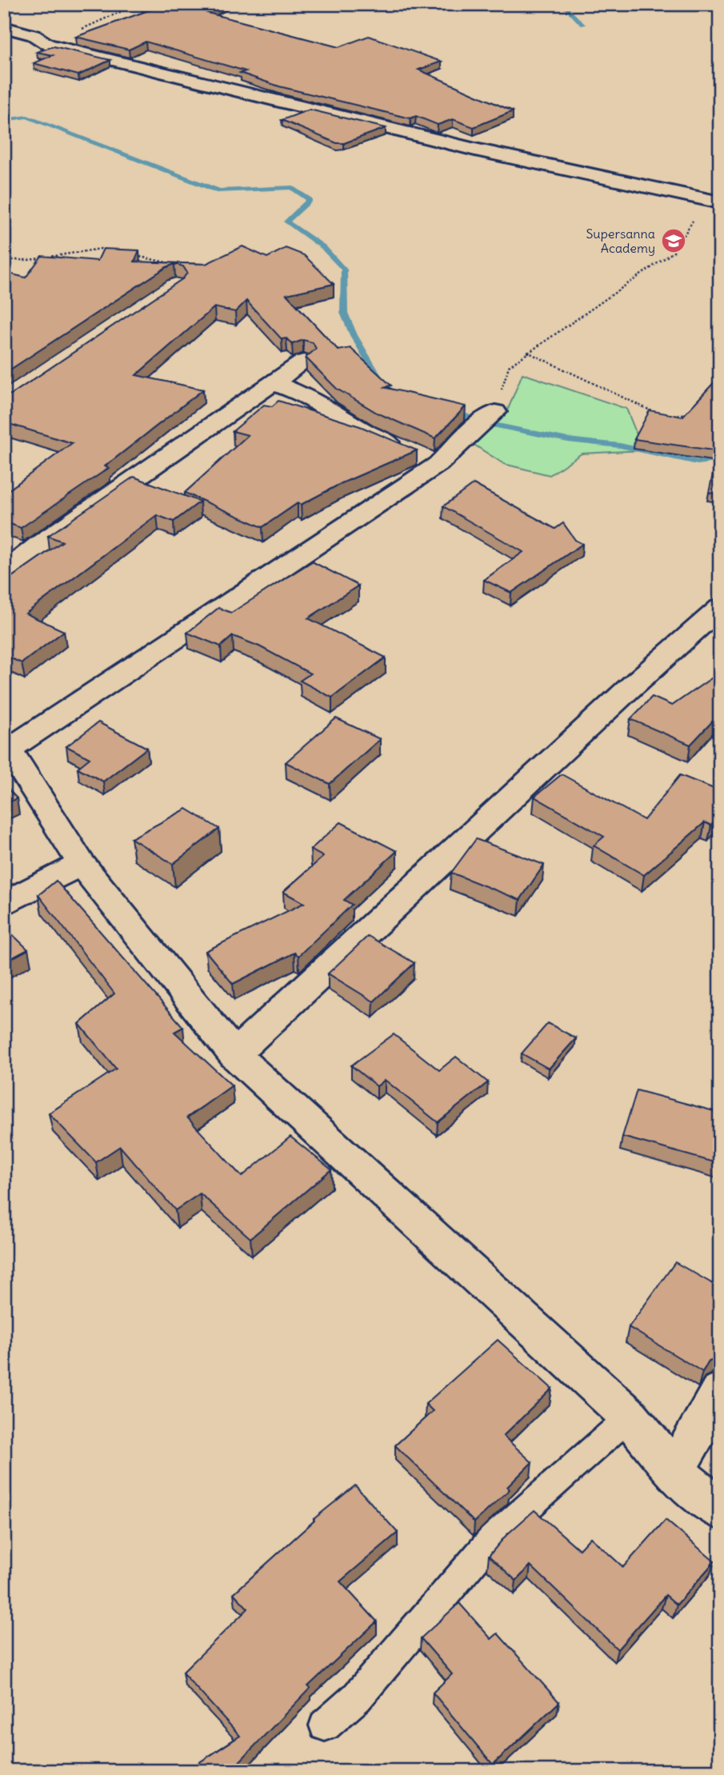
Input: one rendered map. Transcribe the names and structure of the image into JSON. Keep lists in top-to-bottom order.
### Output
{
  "places": {
    "school or university": ["Supersanna Academy"]
  }
}
